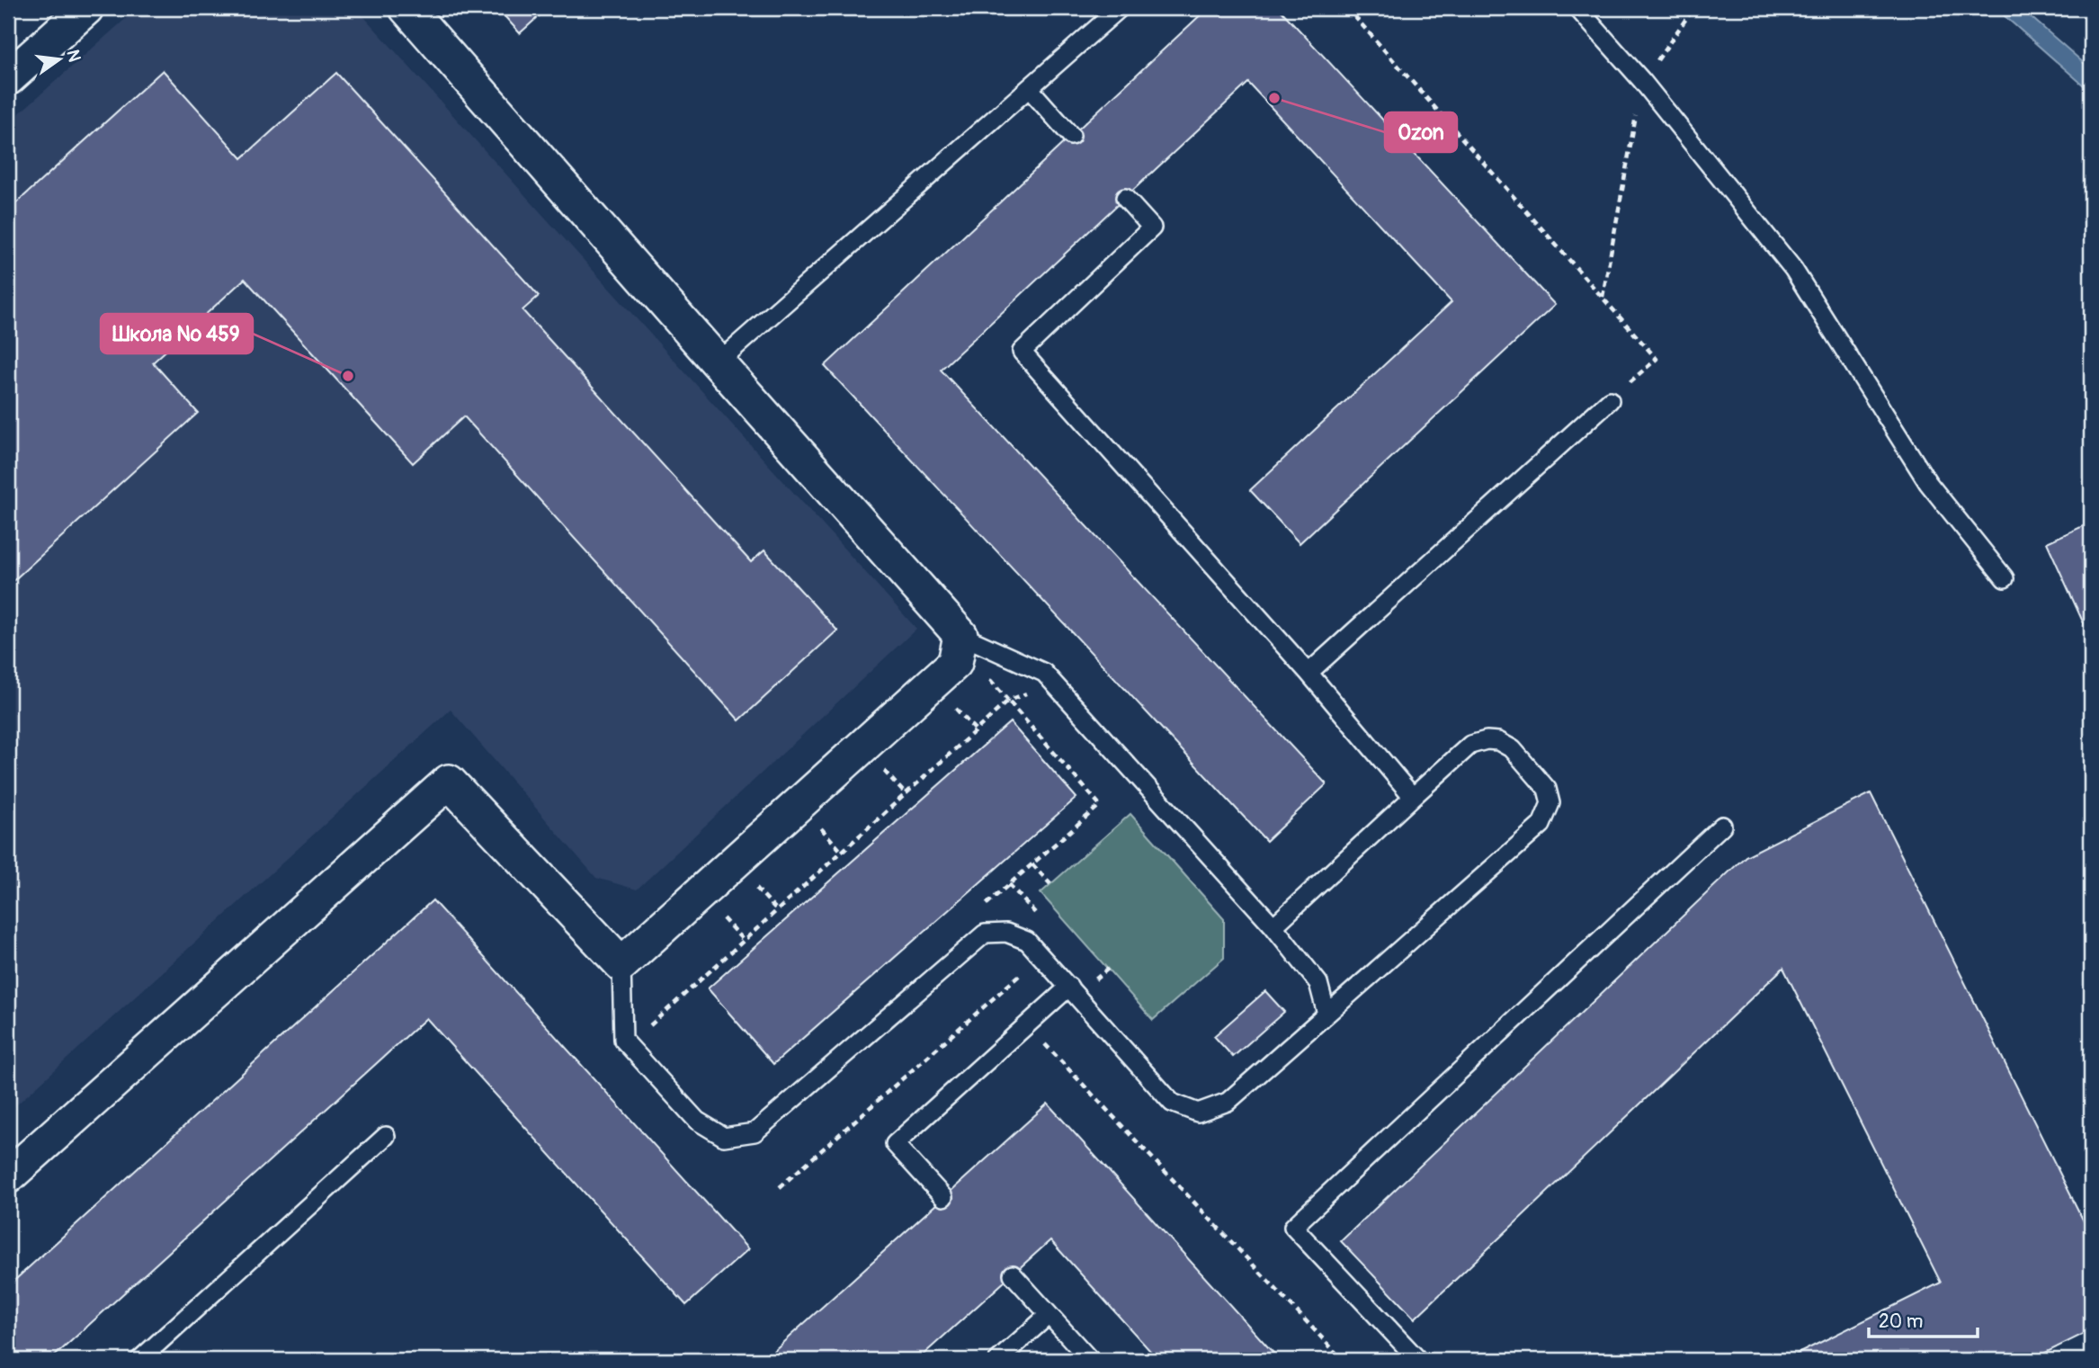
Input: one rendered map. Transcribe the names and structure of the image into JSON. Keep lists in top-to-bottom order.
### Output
{
  "places": ["Ozon", "Школа № 459"],
  "scale_bar": "20 m",
  "north": "right"
}
